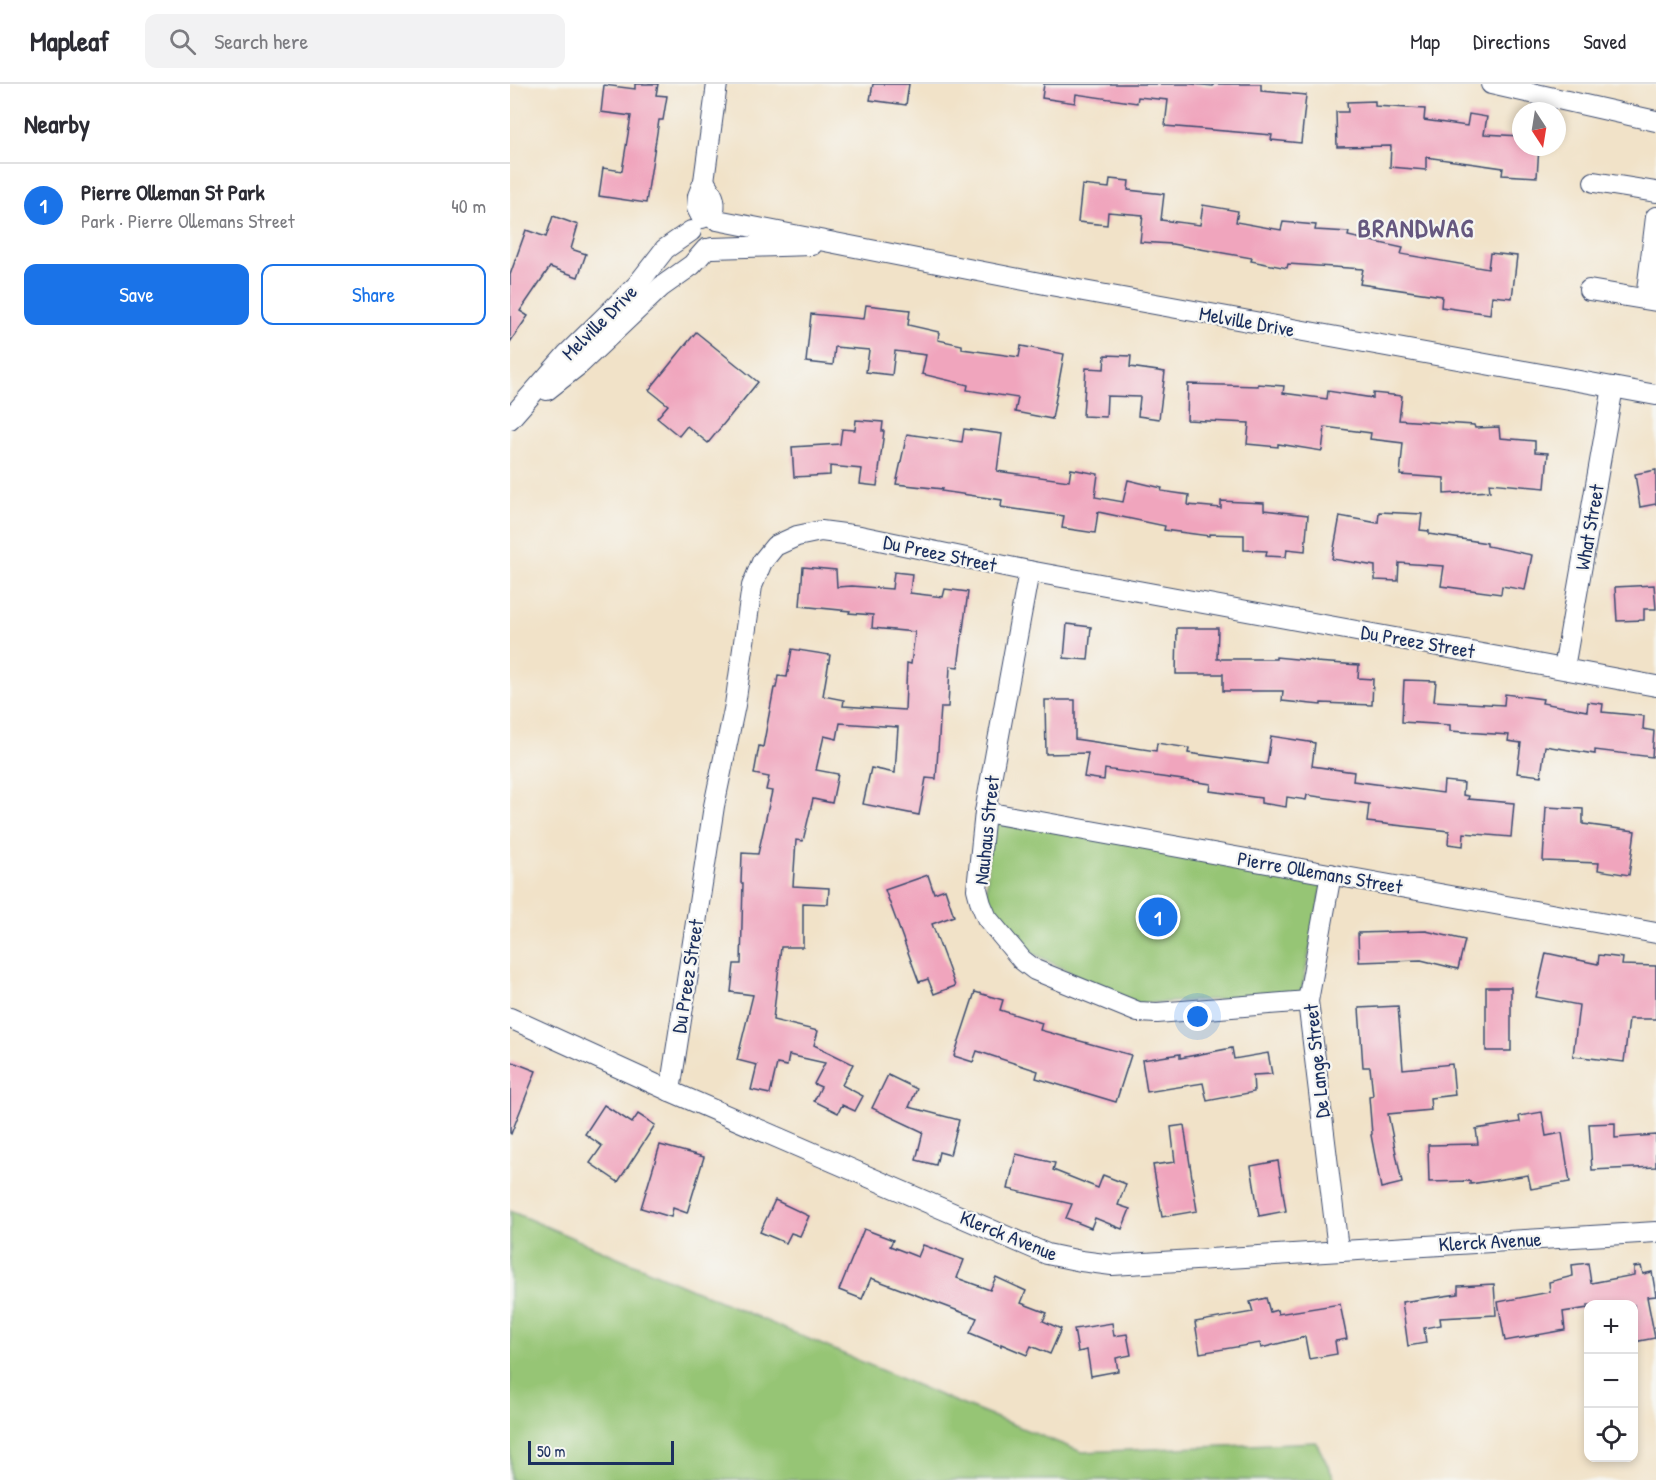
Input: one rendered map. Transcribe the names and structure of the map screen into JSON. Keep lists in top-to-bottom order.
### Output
{
  "streets": {
    "street": [
      "Melville Drive",
      "What Street",
      "Du Preez Street",
      "Nauhaus Street",
      "Pierre Ollemans Street",
      "De Lange Street",
      "Klerck Avenue"
    ]
  },
  "crossings": [
    ["Melville Drive", "What Street"],
    ["What Street", "Du Preez Street"],
    ["Du Preez Street", "Nauhaus Street"],
    ["Du Preez Street", "Klerck Avenue"],
    ["Nauhaus Street", "Pierre Ollemans Street"],
    ["Nauhaus Street", "De Lange Street"],
    ["Pierre Ollemans Street", "De Lange Street"],
    ["De Lange Street", "Klerck Avenue"]
  ],
  "districts": ["BRANDWAG"],
  "scale_bar": "50 m",
  "north": "bottom",
  "page": {
    "header": "Mapleaf",
    "search": "Search here",
    "nav": ["Map", "Directions", "Saved"],
    "heading": "Nearby",
    "list": [
      {
        "mark": "1",
        "name": "Pierre Olleman St Park",
        "note": "Park · Pierre Ollemans Street",
        "value": "40 m"
      }
    ],
    "buttons": ["Save", "Share"],
    "pins": "1",
    "map_buttons": ["+", "−"],
    "scale": "50 m"
  }
}
